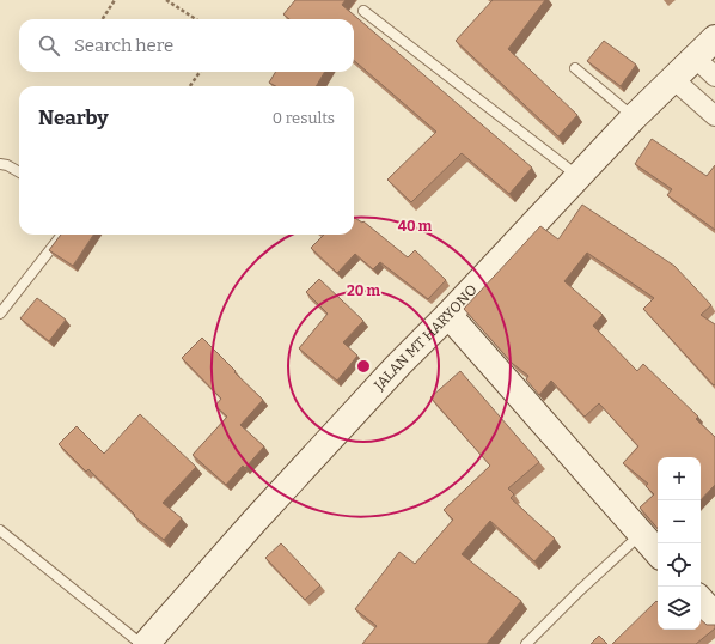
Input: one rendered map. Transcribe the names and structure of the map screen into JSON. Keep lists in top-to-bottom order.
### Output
{
  "streets": {
    "main road": ["JALAN MT HARYONO"]
  },
  "page": {
    "search": "Search here",
    "heading": ["Nearby", "0 results"],
    "map_buttons": ["+", "−"]
  },
  "rings": ["40 m", "20 m"]
}
